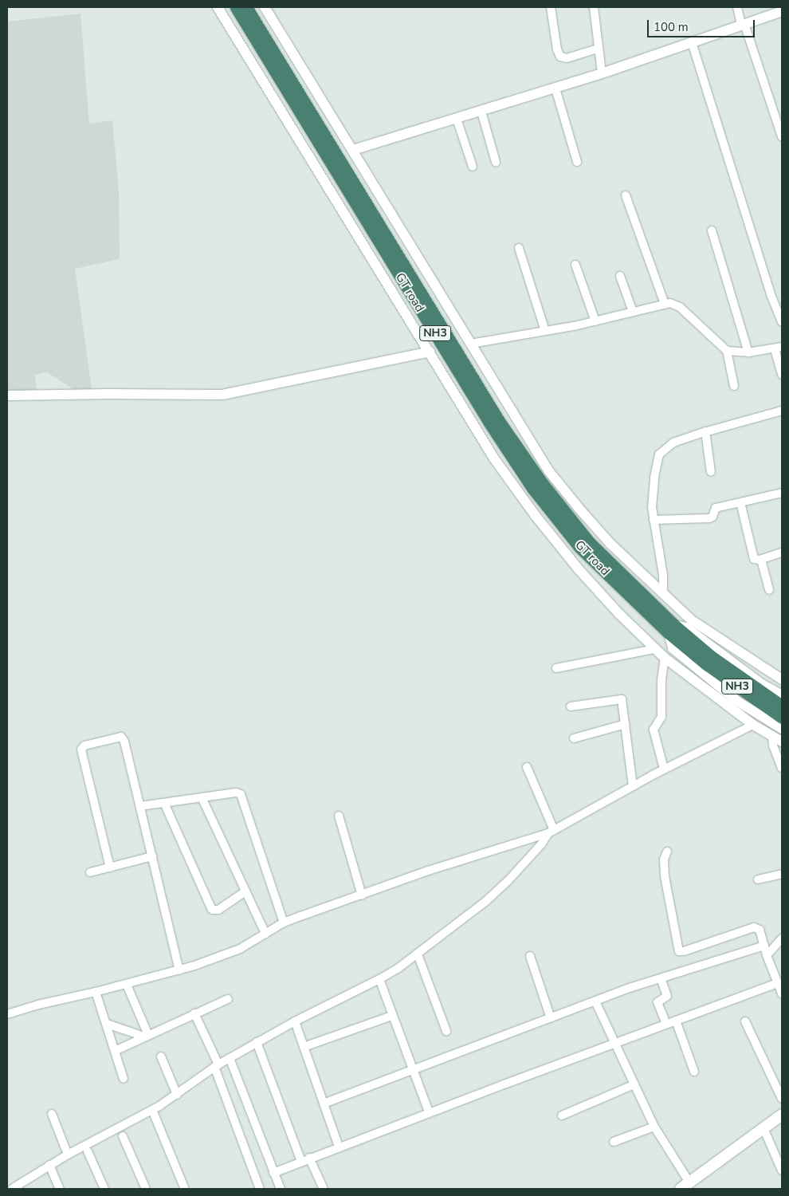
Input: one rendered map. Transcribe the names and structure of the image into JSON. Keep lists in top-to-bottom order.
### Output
{
  "streets": {
    "highway": ["GT road", "NH3"]
  },
  "crossings": [
    ["GT road", "NH3"]
  ],
  "scale_bar": "100 m"
}
